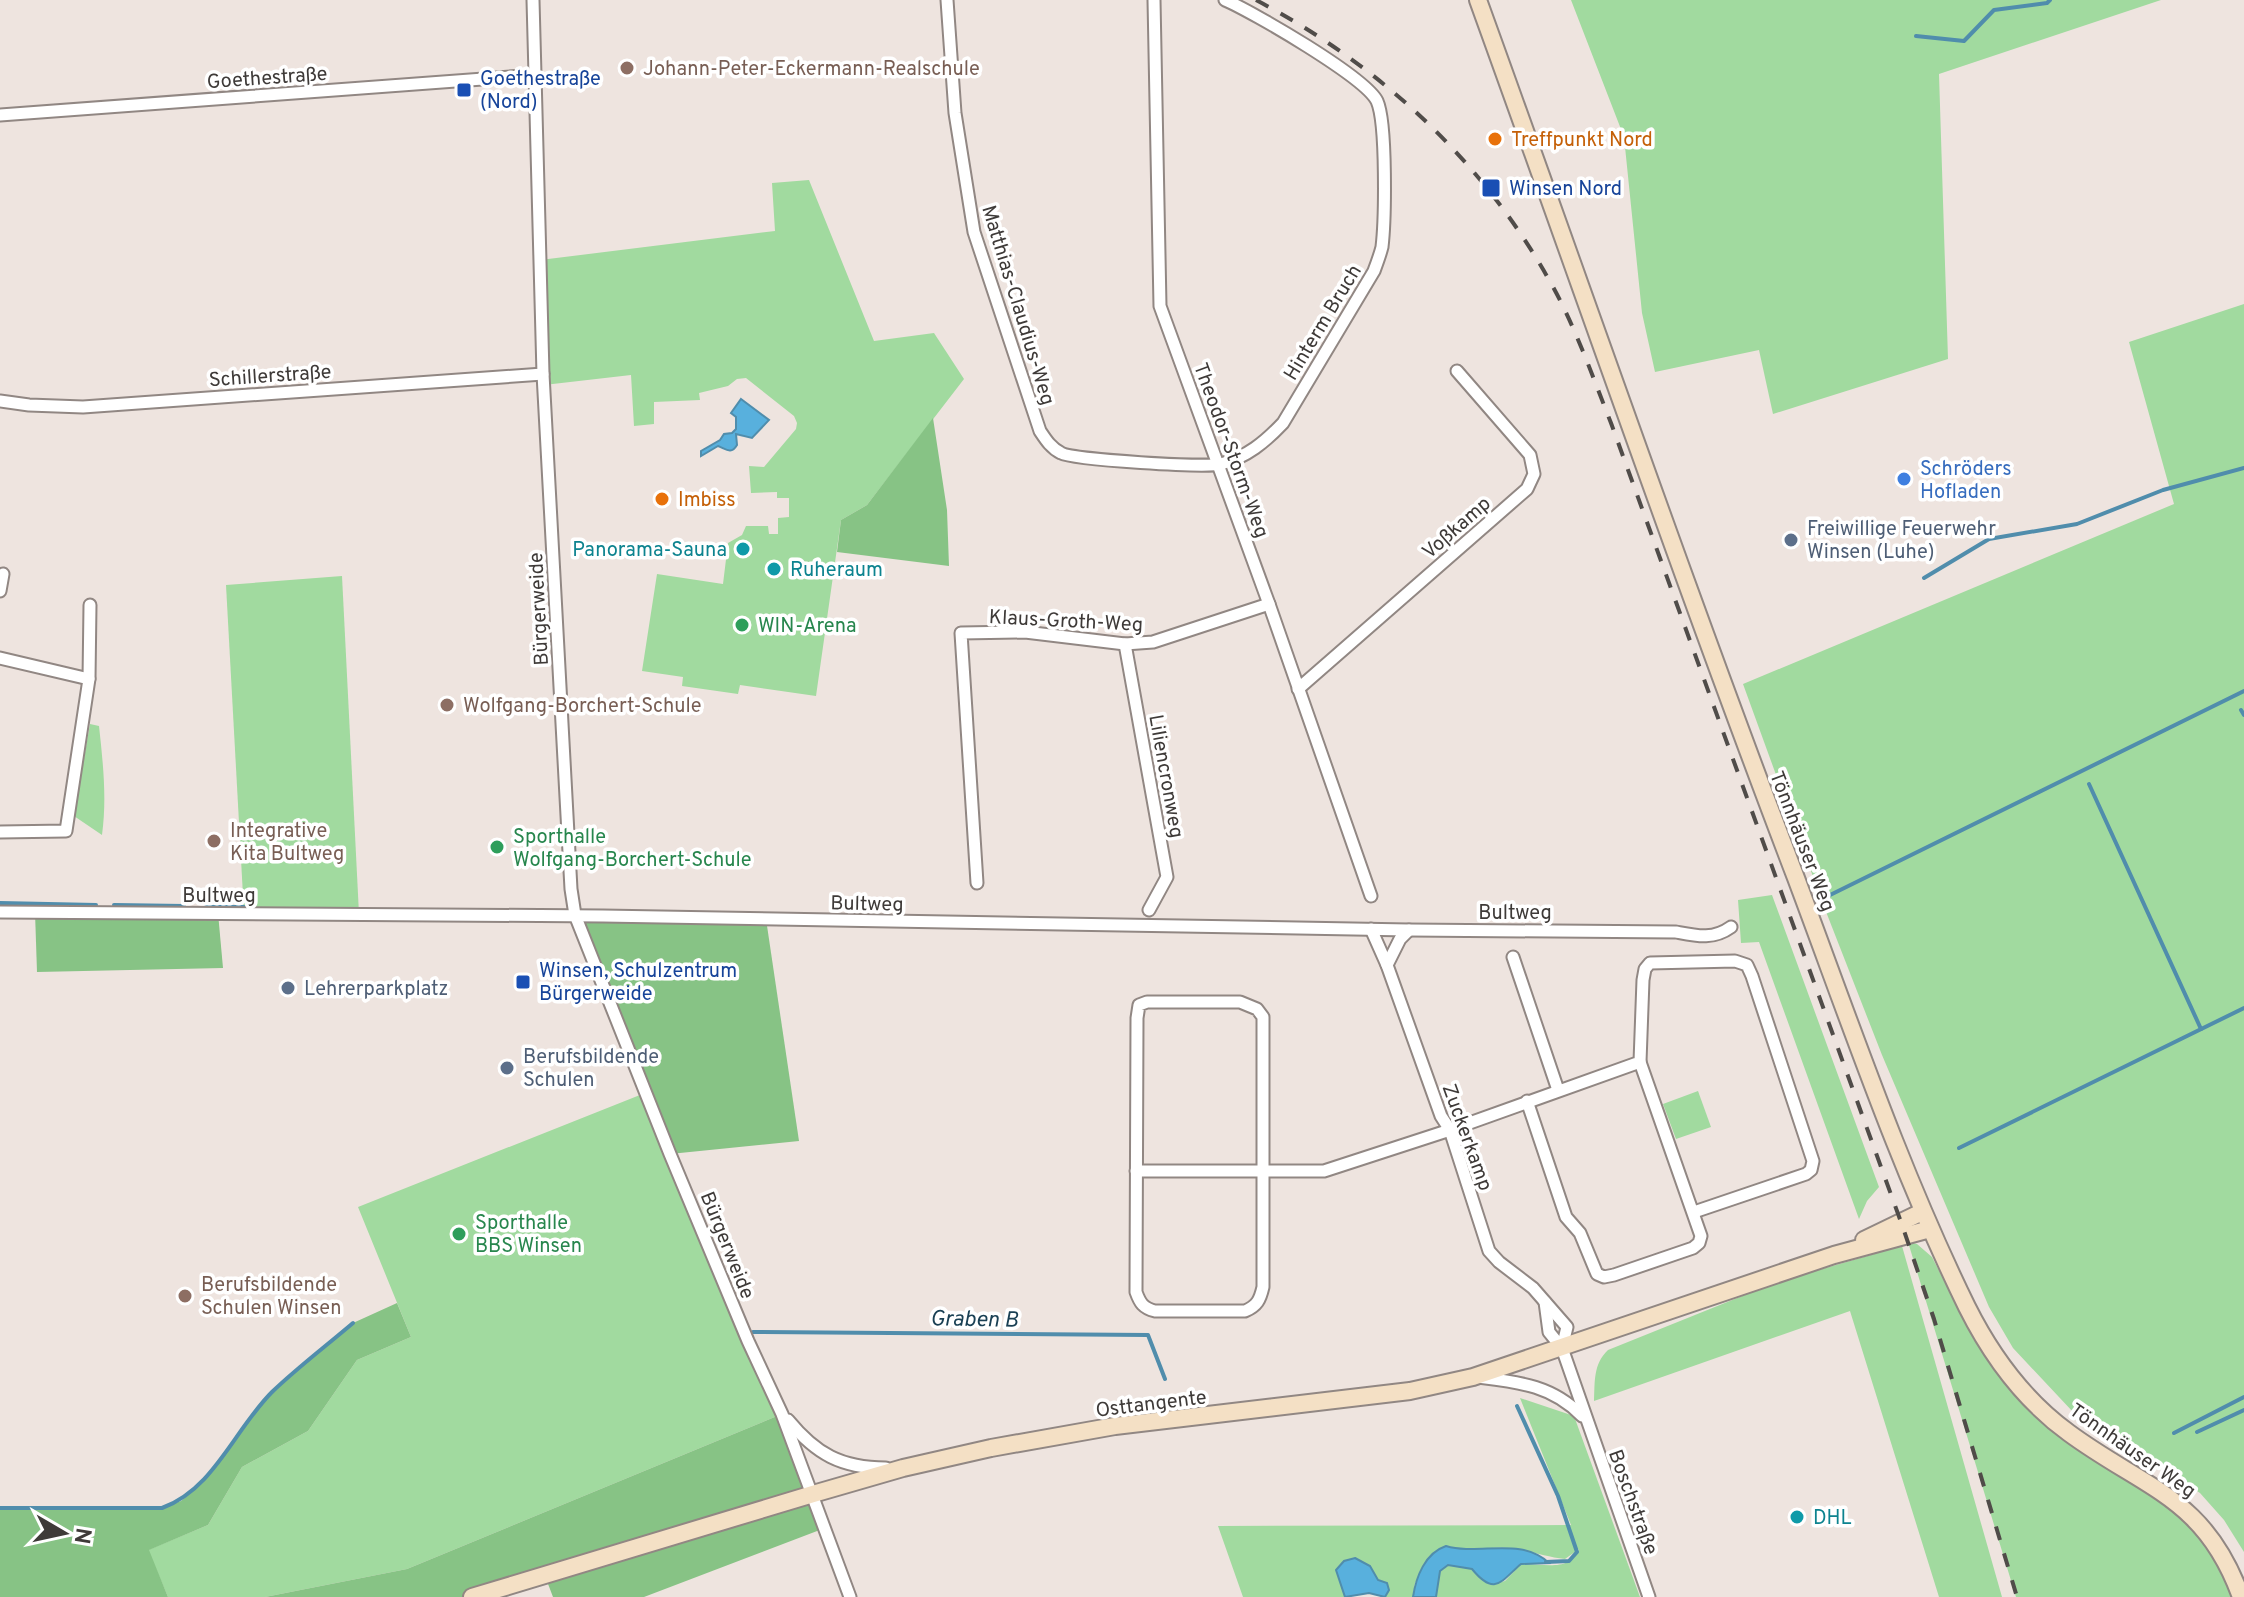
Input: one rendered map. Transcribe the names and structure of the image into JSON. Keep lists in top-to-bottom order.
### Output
{
  "streets": {
    "main road": ["Tönnhäuser Weg", "Osttangente"],
    "street": [
      "Goethestraße",
      "Matthias-Claudius-Weg",
      "Hinterm Bruch",
      "Schillerstraße",
      "Theodor-Storm-Weg",
      "Voßkamp",
      "Bürgerweide",
      "Klaus-Groth-Weg",
      "Liliencronweg",
      "Bultweg",
      "Zuckerkamp",
      "Boschstraße"
    ]
  },
  "crossings": [
    ["Goethestraße", "Bürgerweide"],
    ["Matthias-Claudius-Weg", "Hinterm Bruch"],
    ["Matthias-Claudius-Weg", "Theodor-Storm-Weg"],
    ["Hinterm Bruch", "Theodor-Storm-Weg"],
    ["Schillerstraße", "Bürgerweide"],
    ["Theodor-Storm-Weg", "Voßkamp"],
    ["Theodor-Storm-Weg", "Klaus-Groth-Weg"],
    ["Bürgerweide", "Bultweg"],
    ["Bürgerweide", "Osttangente"],
    ["Klaus-Groth-Weg", "Liliencronweg"],
    ["Tönnhäuser Weg", "Osttangente"],
    ["Bultweg", "Zuckerkamp"],
    ["Zuckerkamp", "Osttangente"],
    ["Zuckerkamp", "Boschstraße"],
    ["Osttangente", "Boschstraße"]
  ],
  "water": ["Graben B"],
  "places": {
    "other": [
      "Johann-Peter-Eckermann-Realschule",
      "Treffpunkt Nord",
      "Schröders Hofladen",
      "Imbiss",
      "Freiwillige Feuerwehr Winsen (Luhe)",
      "Panorama-Sauna",
      "Ruheraum",
      "WIN-Arena",
      "Wolfgang-Borchert-Schule",
      "Integrative Kita Bultweg",
      "Sporthalle Wolfgang-Borchert-Schule",
      "Lehrerparkplatz",
      "Berufsbildende Schulen",
      "Sporthalle BBS Winsen",
      "Berufsbildende Schulen Winsen",
      "DHL"
    ],
    "transit": ["Goethestraße (Nord)", "Winsen Nord", "Winsen, Schulzentrum Bürgerweide"]
  },
  "north": "right"
}
